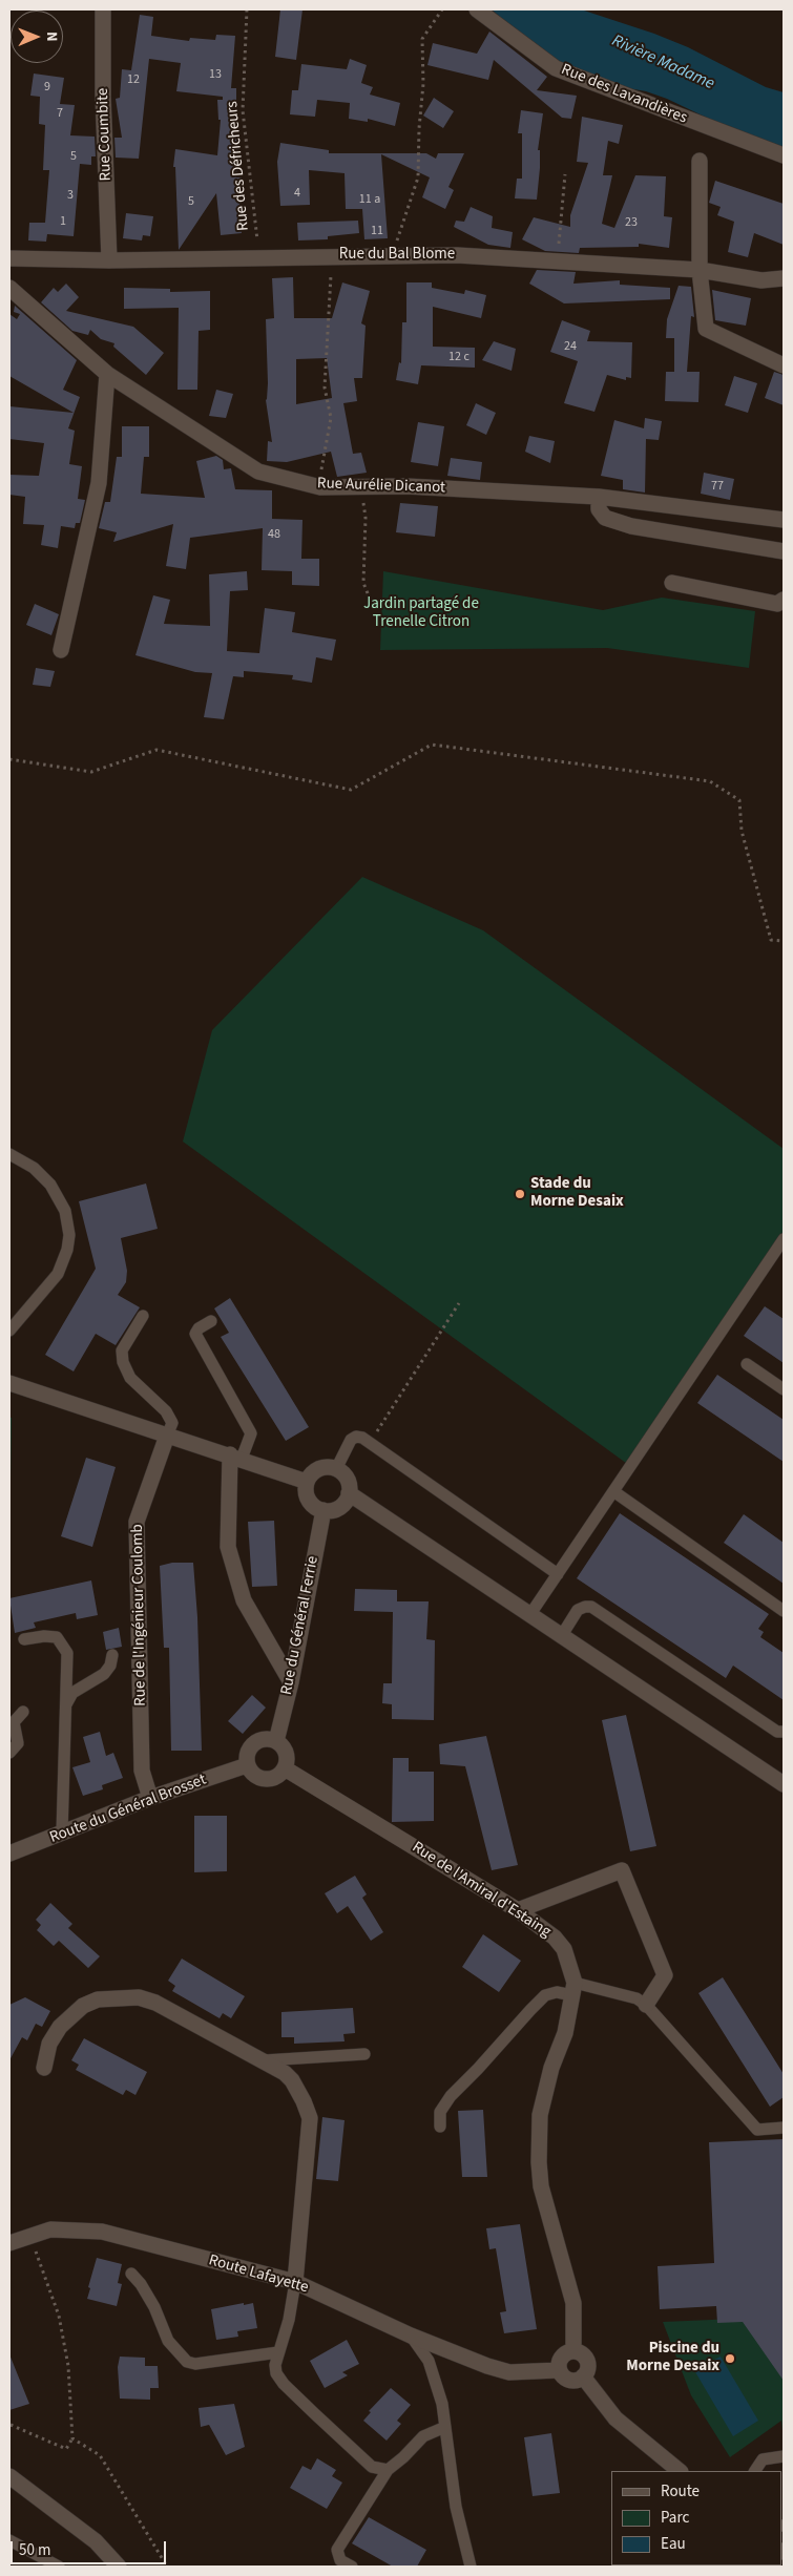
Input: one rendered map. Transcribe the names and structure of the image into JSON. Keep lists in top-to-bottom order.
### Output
{
  "streets": {
    "street": [
      "Rue des Lavandières",
      "Rue Coumbite",
      "Rue du Bal Blome",
      "Rue Aurélie Dicanot",
      "Rue de l'Ingénieur Coulomb",
      "Rue du Général Ferrie",
      "Route du Général Brosset",
      "Rue de l'Amiral d'Estaing",
      "Route Lafayette"
    ],
    "path": ["Rue des Défricheurs"]
  },
  "crossings": [
    ["Rue Coumbite", "Rue du Bal Blome"],
    ["Rue des Défricheurs", "Rue du Bal Blome"],
    ["Rue de l'Ingénieur Coulomb", "Route du Général Brosset"],
    ["Rue du Général Ferrie", "Route du Général Brosset"],
    ["Rue du Général Ferrie", "Rue de l'Amiral d'Estaing"],
    ["Route du Général Brosset", "Rue de l'Amiral d'Estaing"],
    ["Rue de l'Amiral d'Estaing", "Route Lafayette"]
  ],
  "water": ["Rivière Madame"],
  "parks": ["Jardin partagé de Trenelle Citron"],
  "places": ["Stade du Morne Desaix", "Piscine du Morne Desaix"],
  "house_numbers": [
    "13",
    "12",
    "9",
    "7",
    "5",
    "4",
    "3",
    "11 a",
    "5",
    "1",
    "23",
    "11",
    "24",
    "12 c",
    "77",
    "48"
  ],
  "legend": ["Route", "Parc", "Eau"],
  "scale_bar": "50 m",
  "north": "right"
}
